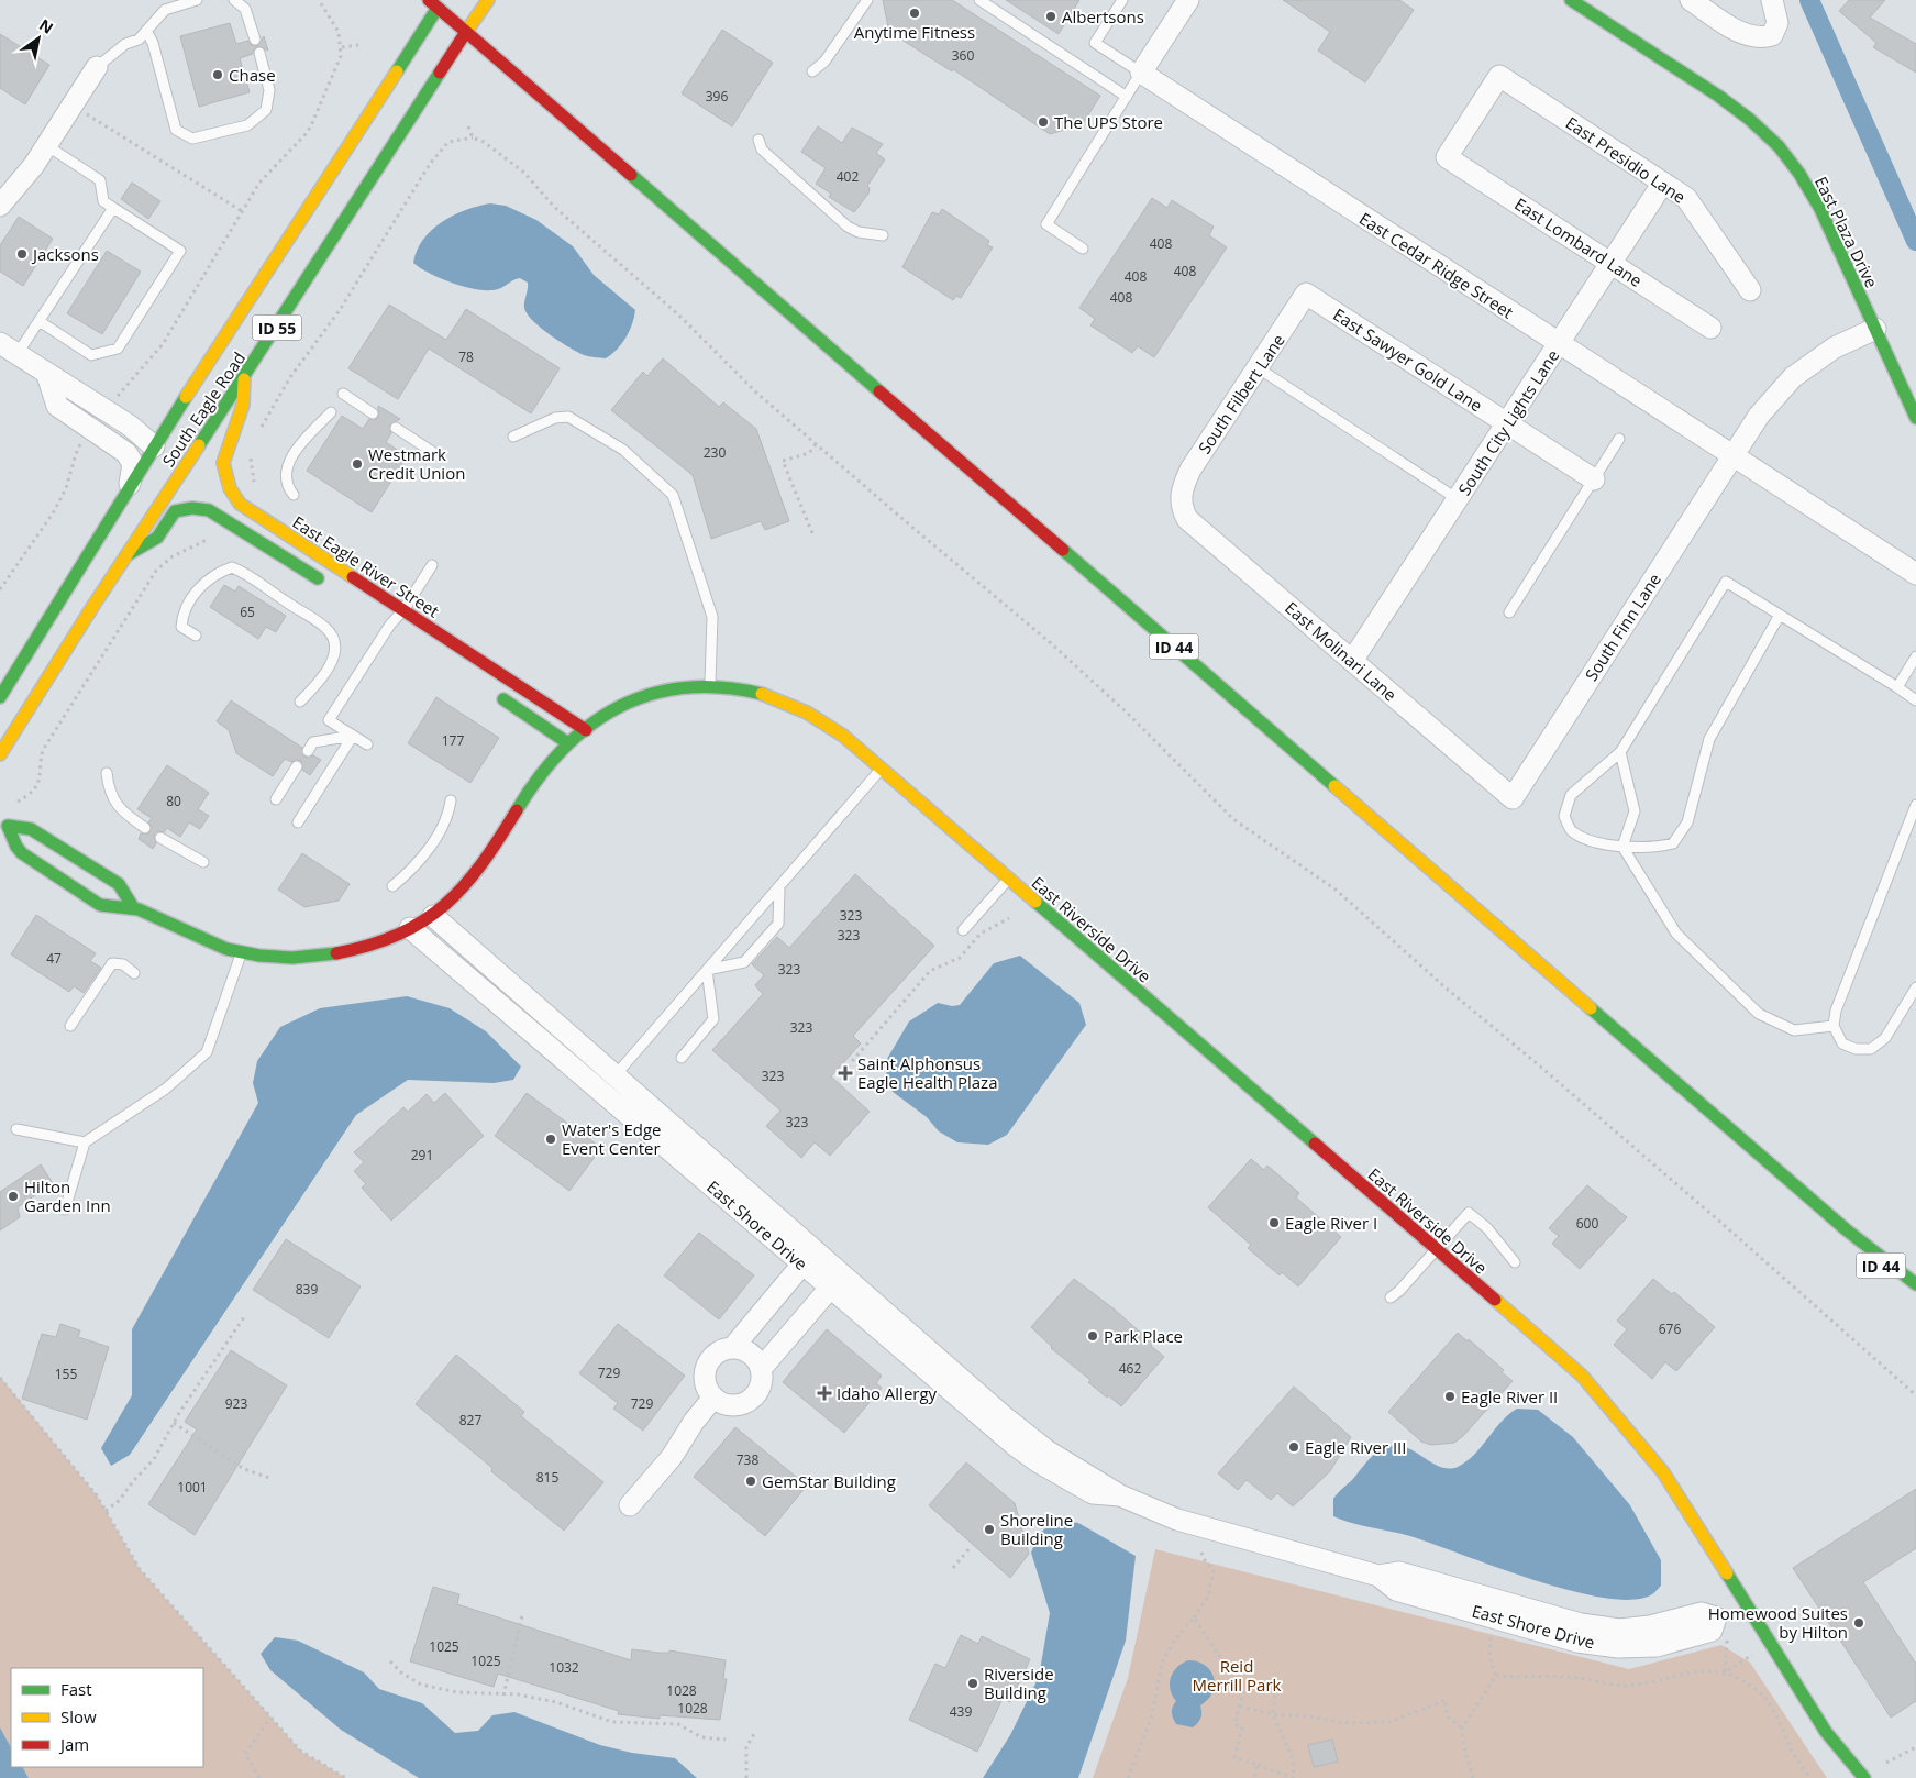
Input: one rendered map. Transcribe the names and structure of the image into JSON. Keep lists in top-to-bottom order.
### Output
{
  "streets": {
    "main road": [
      "East Plaza Drive",
      "ID 55",
      "South Eagle Road",
      "East Eagle River Street",
      "ID 44",
      "East Riverside Drive"
    ],
    "street": [
      "East Presidio Lane",
      "East Lombard Lane",
      "East Cedar Ridge Street",
      "East Sawyer Gold Lane",
      "South Filbert Lane",
      "South City Lights Lane",
      "South Finn Lane",
      "East Molinari Lane",
      "East Shore Drive"
    ]
  },
  "crossings": [
    ["East Presidio Lane", "East Lombard Lane"],
    ["East Presidio Lane", "South City Lights Lane"],
    ["East Plaza Drive", "South Finn Lane"],
    ["East Lombard Lane", "South City Lights Lane"],
    ["East Cedar Ridge Street", "South City Lights Lane"],
    ["East Cedar Ridge Street", "South Finn Lane"],
    ["East Sawyer Gold Lane", "South Filbert Lane"],
    ["East Sawyer Gold Lane", "South City Lights Lane"],
    ["South Filbert Lane", "East Molinari Lane"],
    ["South Eagle Road", "East Eagle River Street"],
    ["South Eagle Road", "ID 44"],
    ["South City Lights Lane", "East Molinari Lane"],
    ["East Eagle River Street", "East Riverside Drive"],
    ["South Finn Lane", "East Molinari Lane"],
    ["East Riverside Drive", "East Shore Drive"]
  ],
  "parks": ["Reid Merrill Park"],
  "places": {
    "other": [
      "Anytime Fitness",
      "Albertsons",
      "Chase",
      "The UPS Store",
      "Jacksons",
      "Westmark Credit Union",
      "Water's Edge Event Center",
      "Hilton Garden Inn",
      "Eagle River I",
      "Park Place",
      "Eagle River II",
      "Eagle River III",
      "GemStar Building",
      "Shoreline Building",
      "Homewood Suites by Hilton",
      "Riverside Building"
    ],
    "health": ["Saint Alphonsus Eagle Health Plaza", "Idaho Allergy"]
  },
  "house_numbers": [
    "360",
    "396",
    "402",
    "408",
    "408",
    "408",
    "408",
    "78",
    "230",
    "65",
    "177",
    "80",
    "323",
    "323",
    "47",
    "323",
    "323",
    "323",
    "323",
    "291",
    "600",
    "839",
    "676",
    "462",
    "729",
    "155",
    "923",
    "729",
    "827",
    "738",
    "815",
    "1001",
    "1025",
    "1025",
    "1032",
    "1028",
    "1028",
    "439"
  ],
  "legend": ["Fast", "Slow", "Jam"],
  "north": "top right"
}
